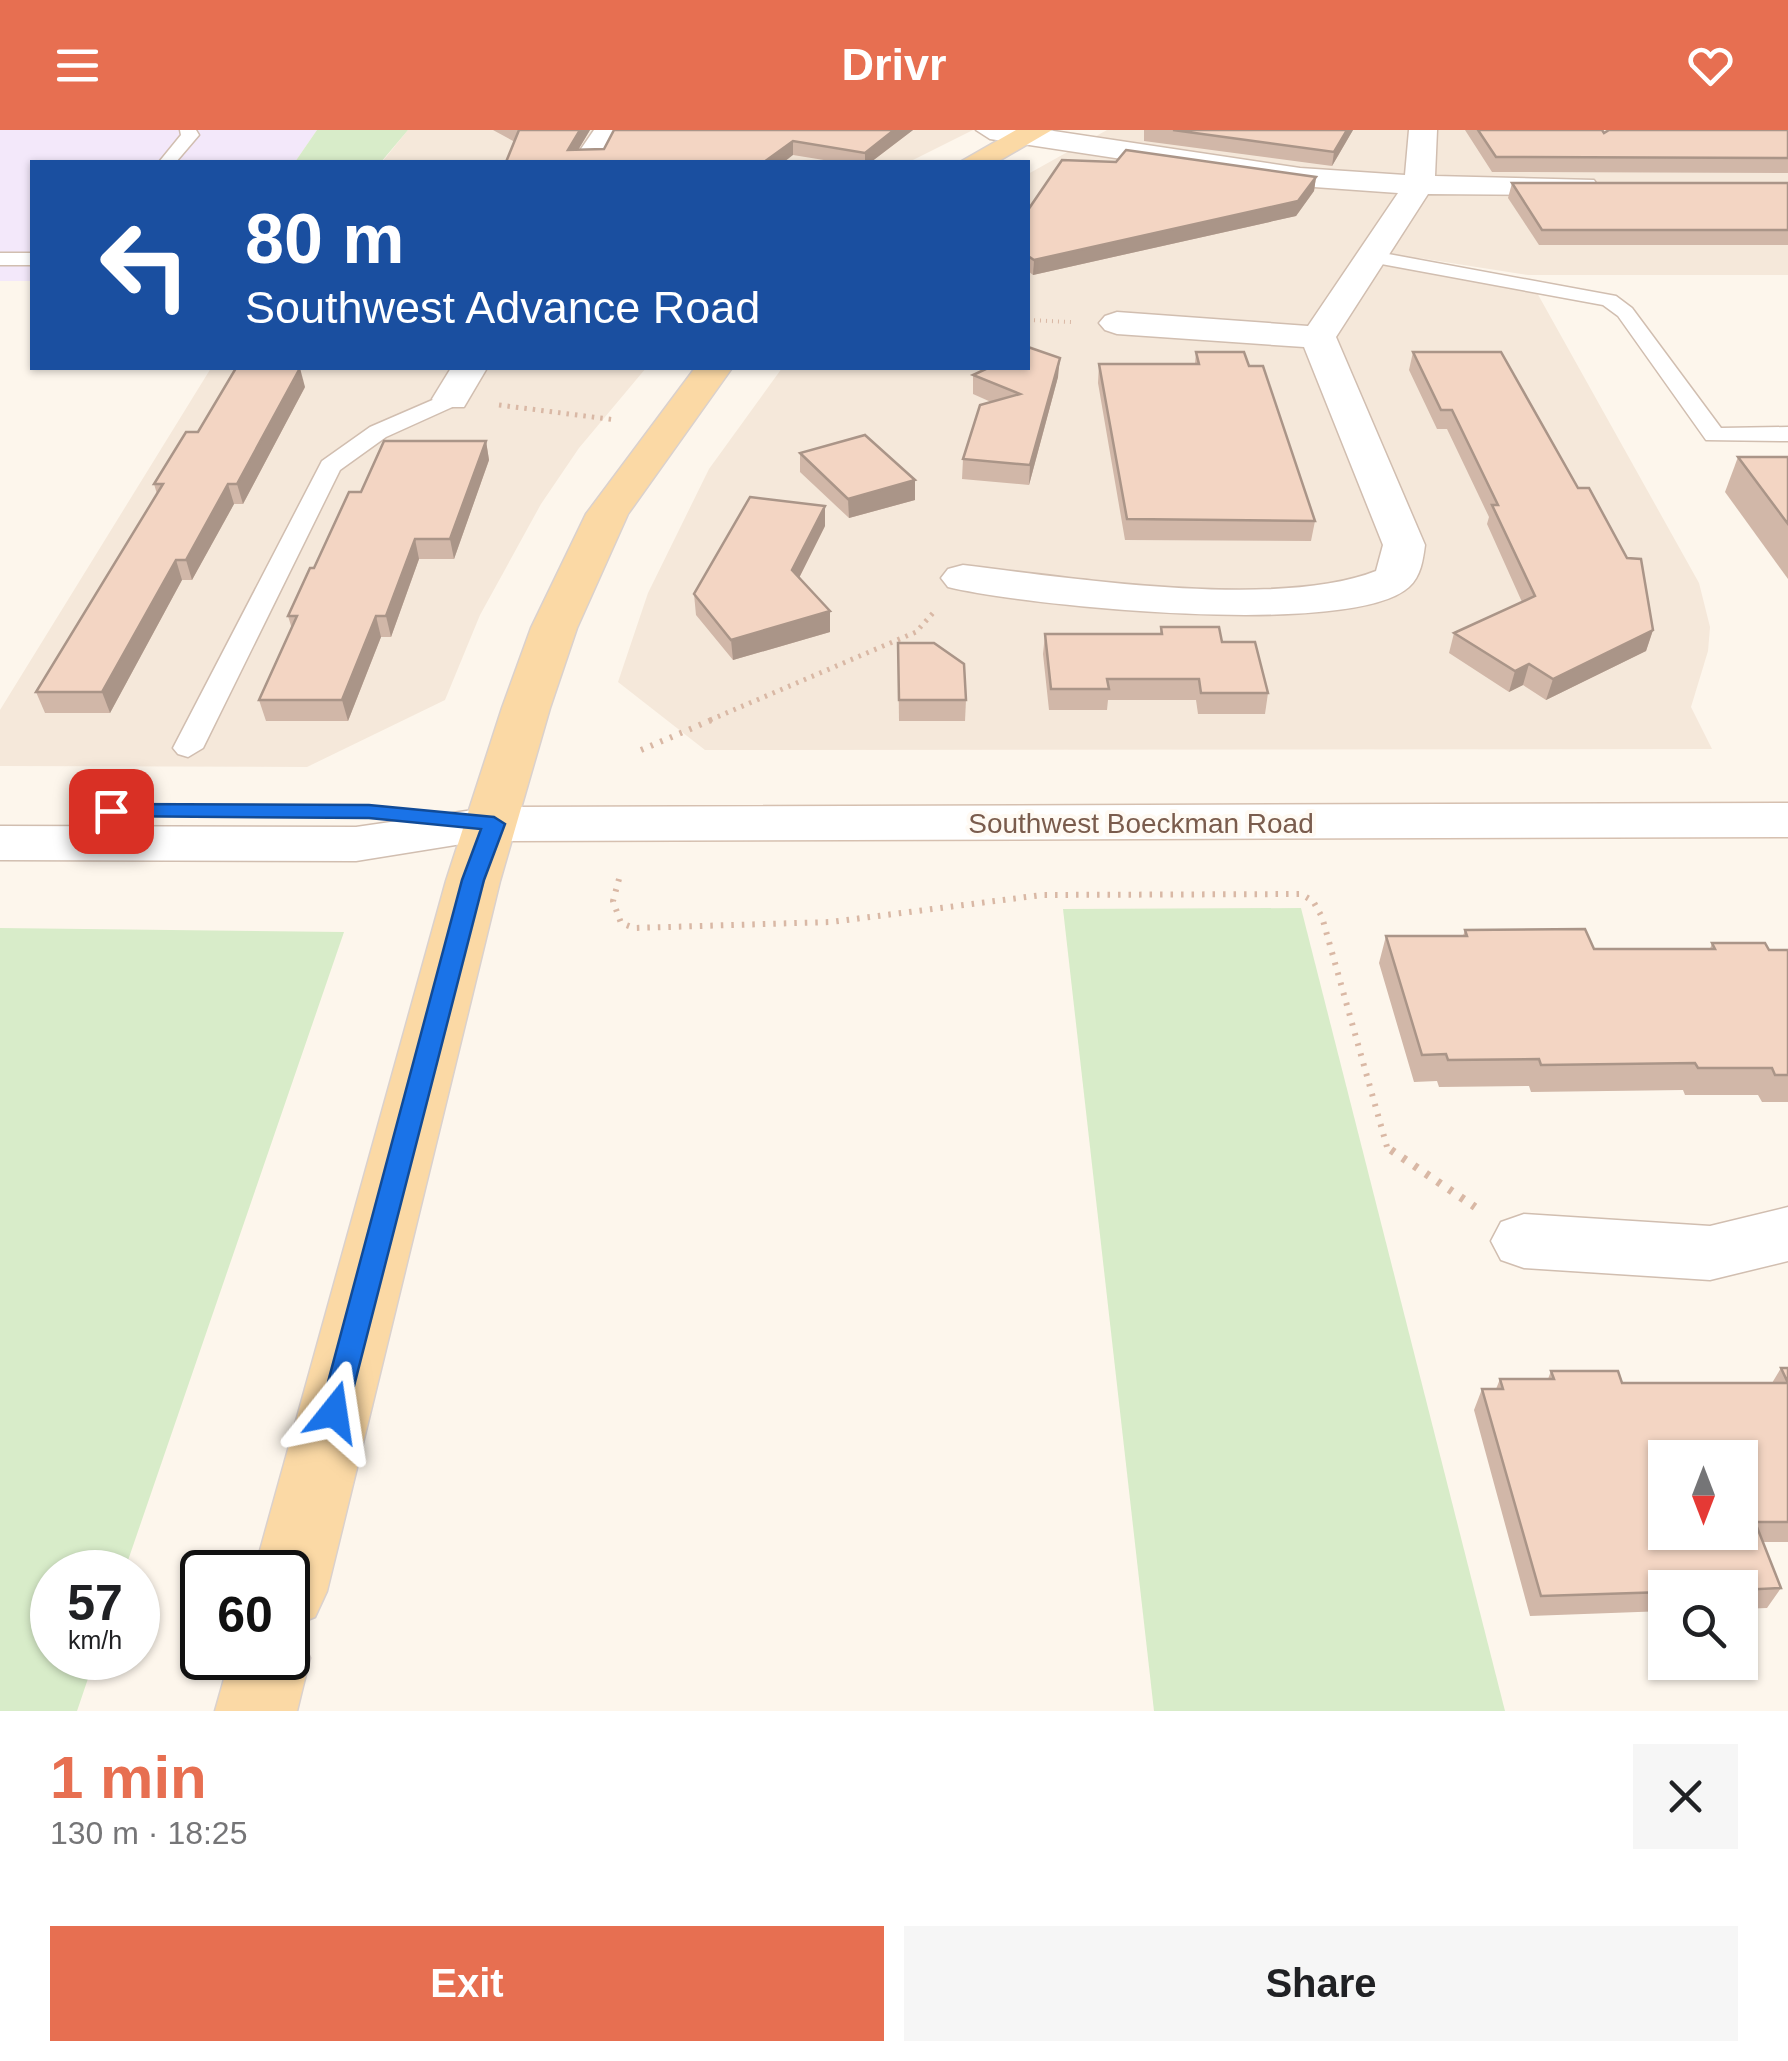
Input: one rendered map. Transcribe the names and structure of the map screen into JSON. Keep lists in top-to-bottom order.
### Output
{
  "streets": {
    "street": ["Southwest Boeckman Road"]
  },
  "north": "bottom",
  "page": {
    "header": "Drivr",
    "turn": ["80 m", "Southwest Advance Road"],
    "speed": "57 km/h",
    "limit": "60",
    "heading": ["1 min", "130 m · 18:25"],
    "buttons": ["Exit", "Share"]
  }
}
